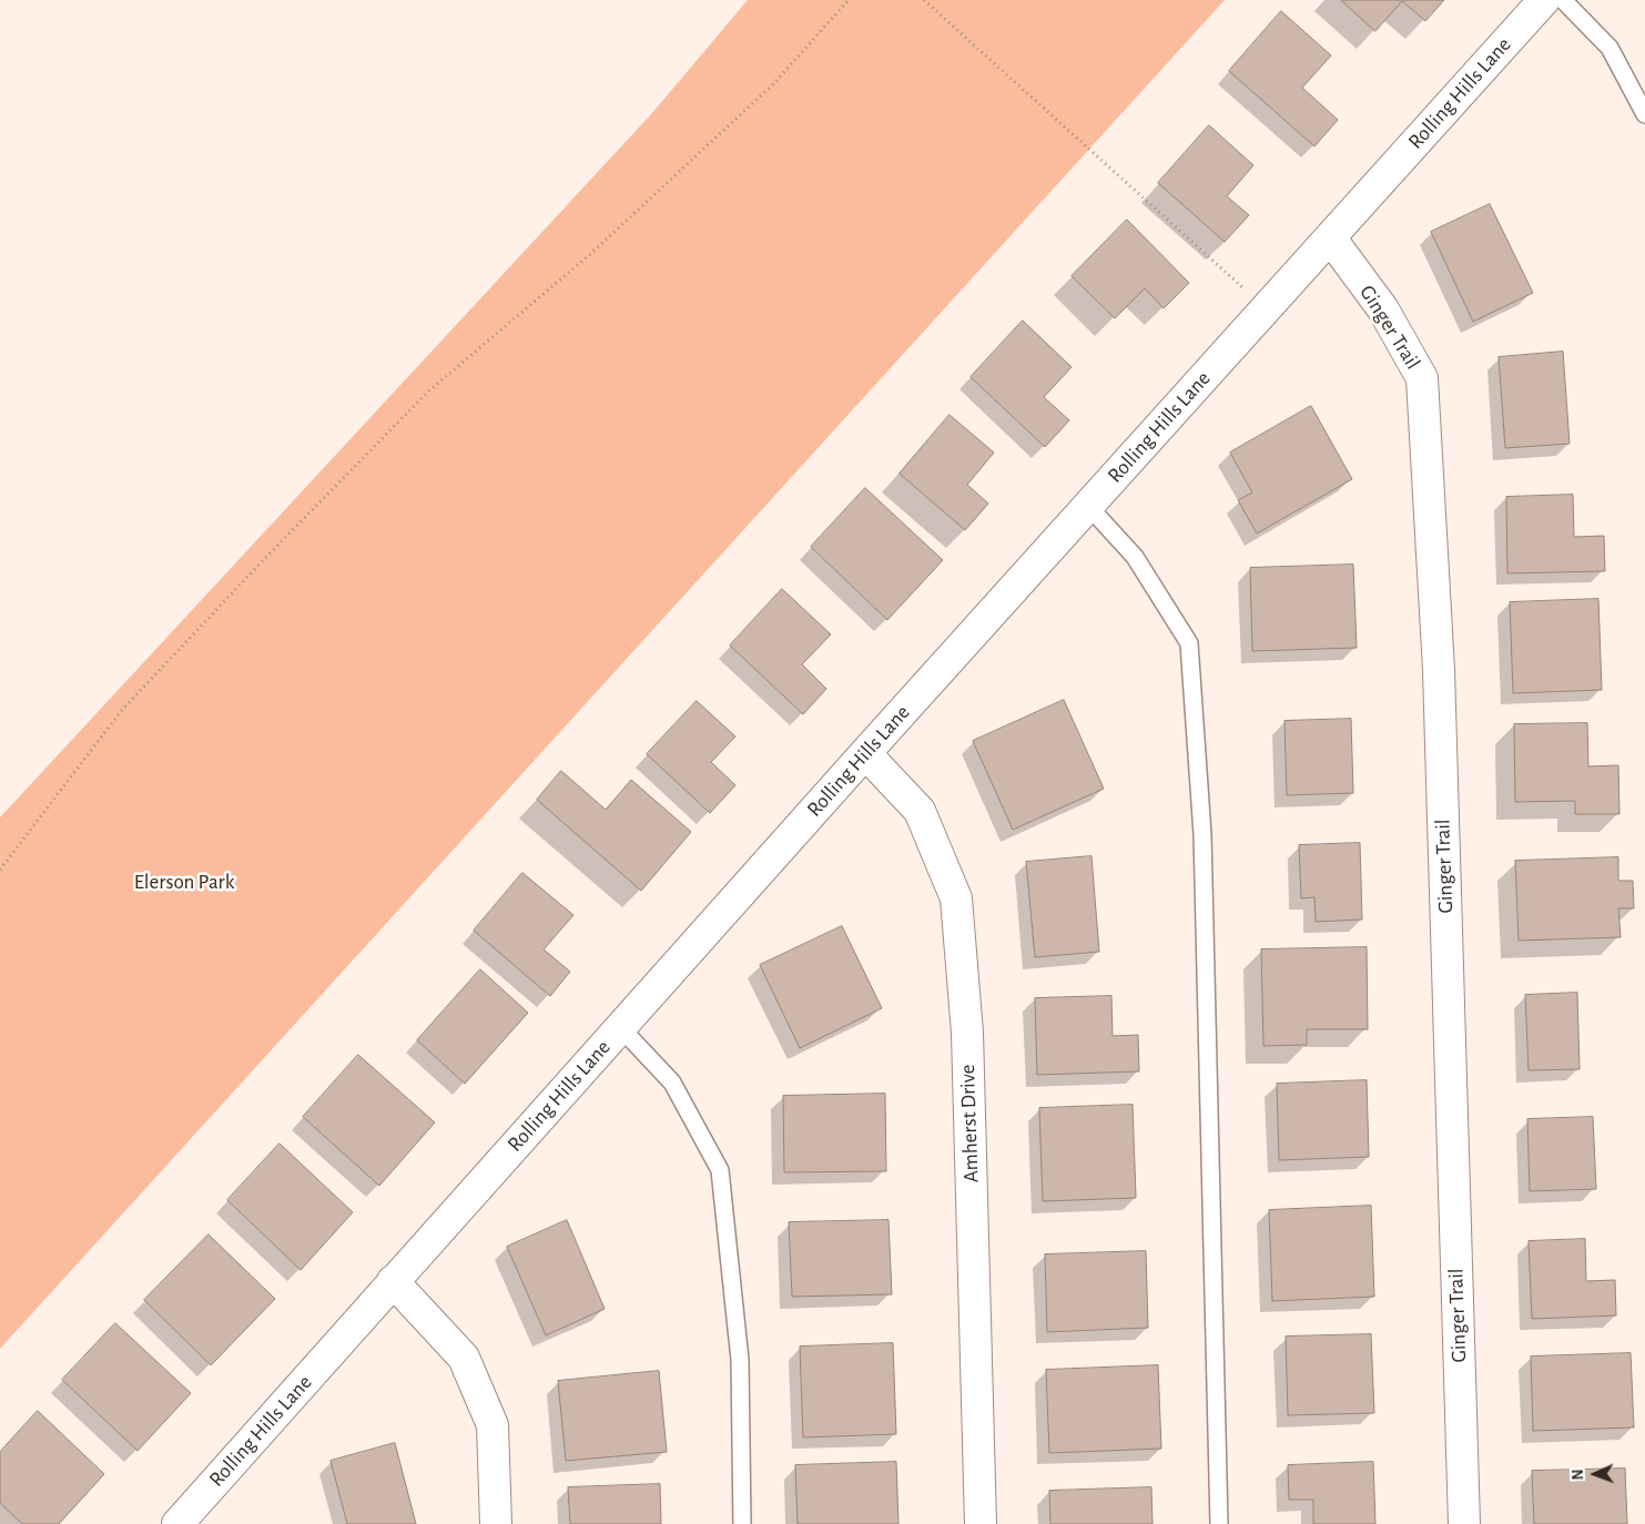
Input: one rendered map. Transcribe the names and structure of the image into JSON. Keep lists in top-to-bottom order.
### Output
{
  "streets": {
    "street": ["Rolling Hills Lane", "Ginger Trail", "Amherst Drive"]
  },
  "crossings": [
    ["Rolling Hills Lane", "Ginger Trail"],
    ["Rolling Hills Lane", "Amherst Drive"]
  ],
  "parks": ["Elerson Park"],
  "north": "left"
}
